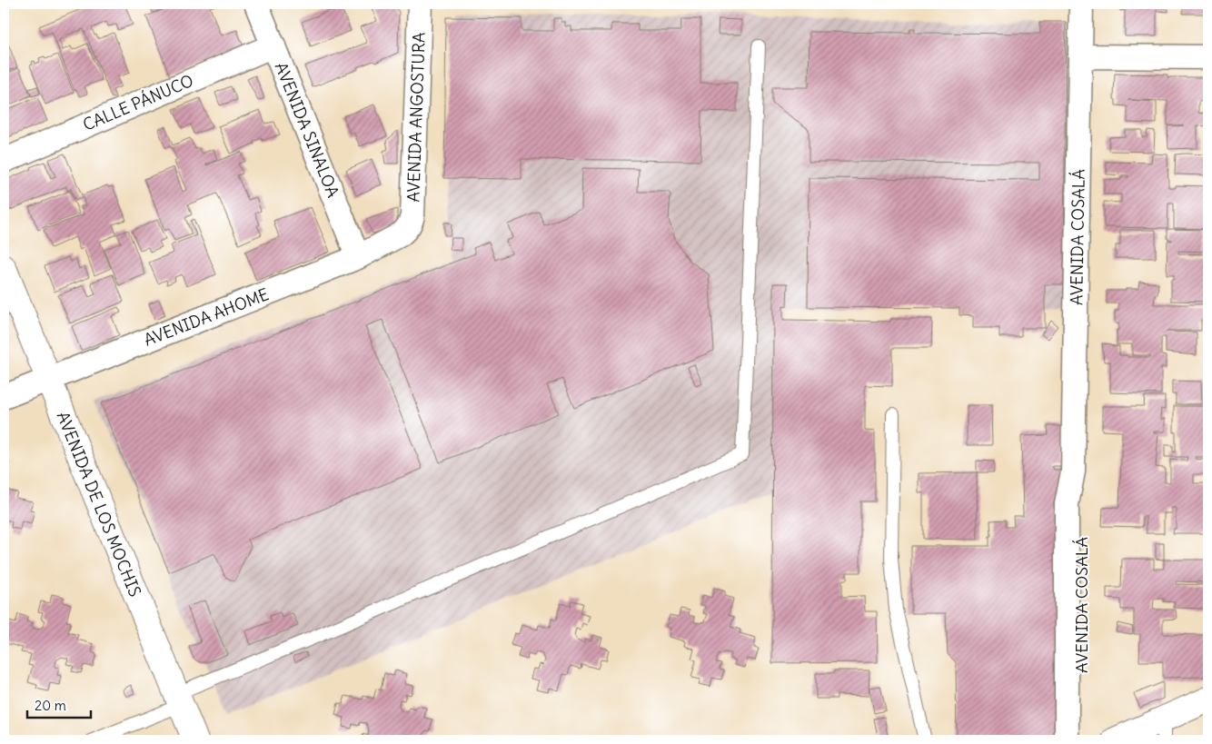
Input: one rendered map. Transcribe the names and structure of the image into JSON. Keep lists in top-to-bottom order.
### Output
{
  "streets": {
    "main road": ["AVENIDA DE LOS MOCHIS"],
    "street": [
      "CALLE PÁNUCO",
      "AVENIDA ANGOSTURA",
      "AVENIDA SINALOA",
      "AVENIDA COSALÁ",
      "AVENIDA AHOME"
    ]
  },
  "crossings": [
    ["CALLE PÁNUCO", "AVENIDA SINALOA"],
    ["AVENIDA ANGOSTURA", "AVENIDA AHOME"],
    ["AVENIDA SINALOA", "AVENIDA AHOME"],
    ["AVENIDA AHOME", "AVENIDA DE LOS MOCHIS"]
  ],
  "scale_bar": "20 m"
}
